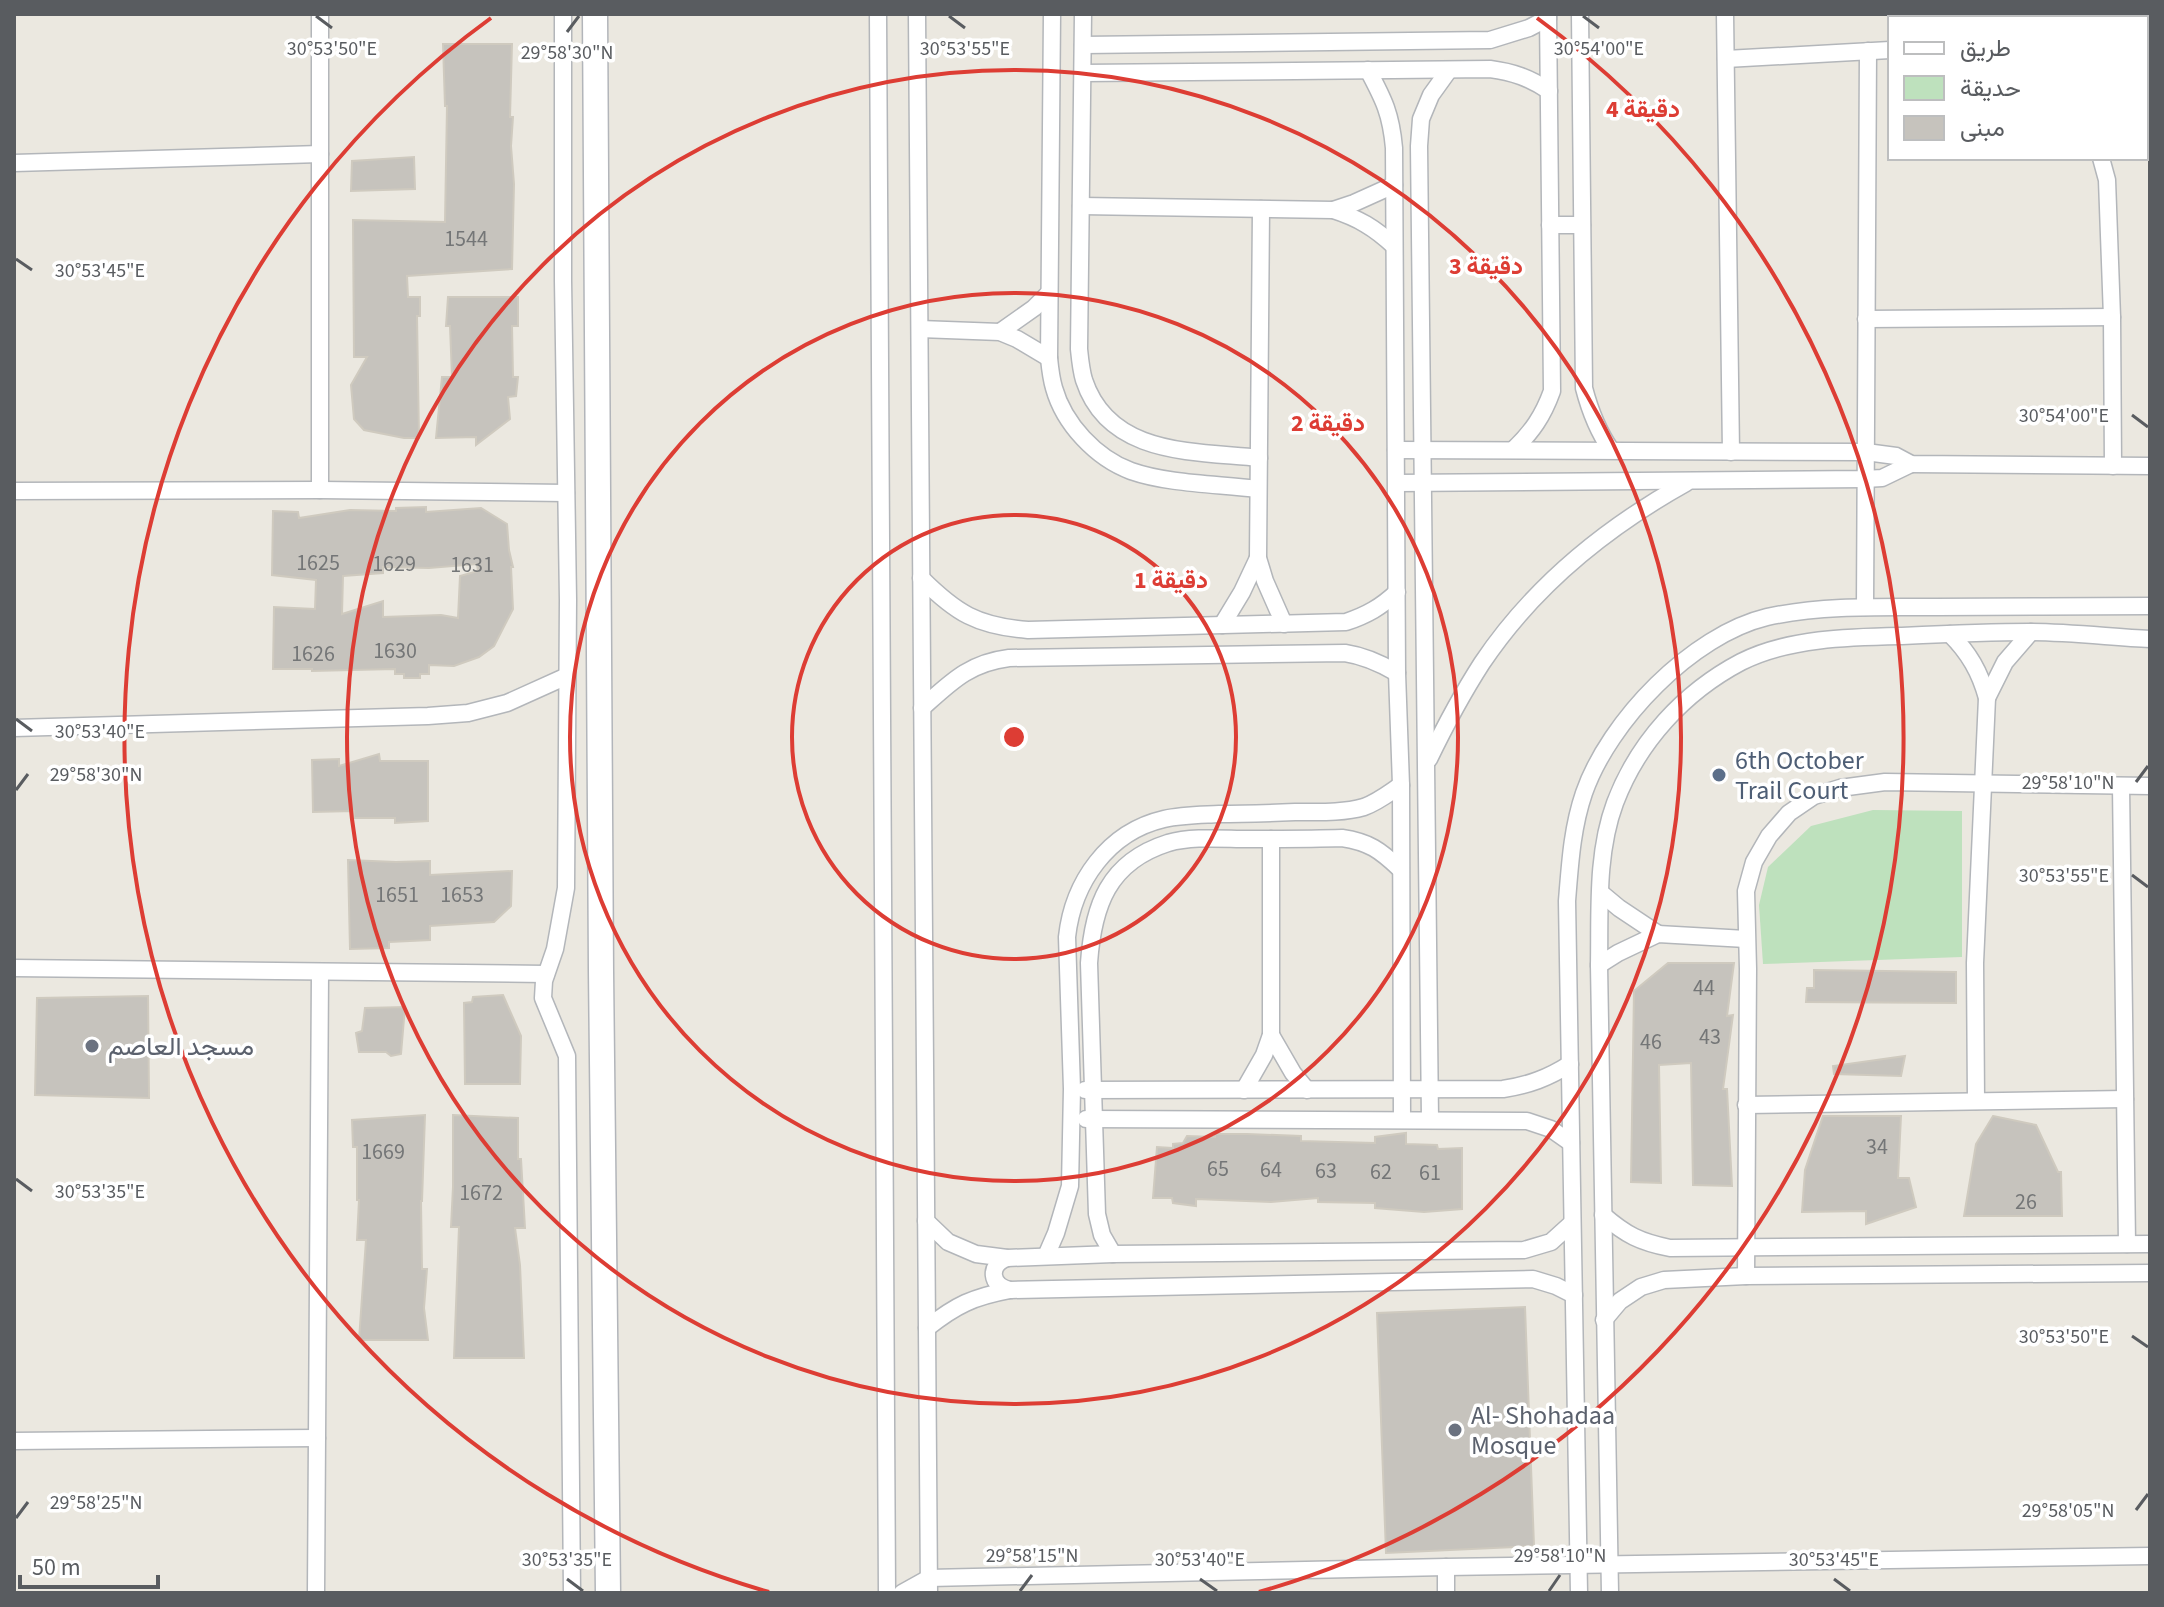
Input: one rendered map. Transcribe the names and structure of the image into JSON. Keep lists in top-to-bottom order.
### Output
{
  "places": ["6th October Trail Court", "مسجد العاصم", "Al- Shohadaa Mosque"],
  "house_numbers": [
    "1544",
    "1625",
    "1629",
    "1631",
    "1630",
    "1626",
    "1651",
    "1653",
    "44",
    "43",
    "46",
    "34",
    "1669",
    "65",
    "64",
    "63",
    "62",
    "61",
    "1672",
    "26"
  ],
  "legend": ["طريق", "حديقة", "مبنى"],
  "scale_bar": "50 m",
  "coordinates": [
    "30°53'50\"E",
    "30°53'55\"E",
    "30°54'00\"E",
    "29°58'30\"N",
    "30°53'45\"E",
    "30°53'40\"E",
    "29°58'10\"N",
    "30°53'35\"E",
    "29°58'25\"N",
    "29°58'05\"N",
    "29°58'15\"N"
  ],
  "rings": [
    "4 دقيقة",
    "3 دقيقة",
    "2 دقيقة",
    "1 دقيقة"
  ]
}
